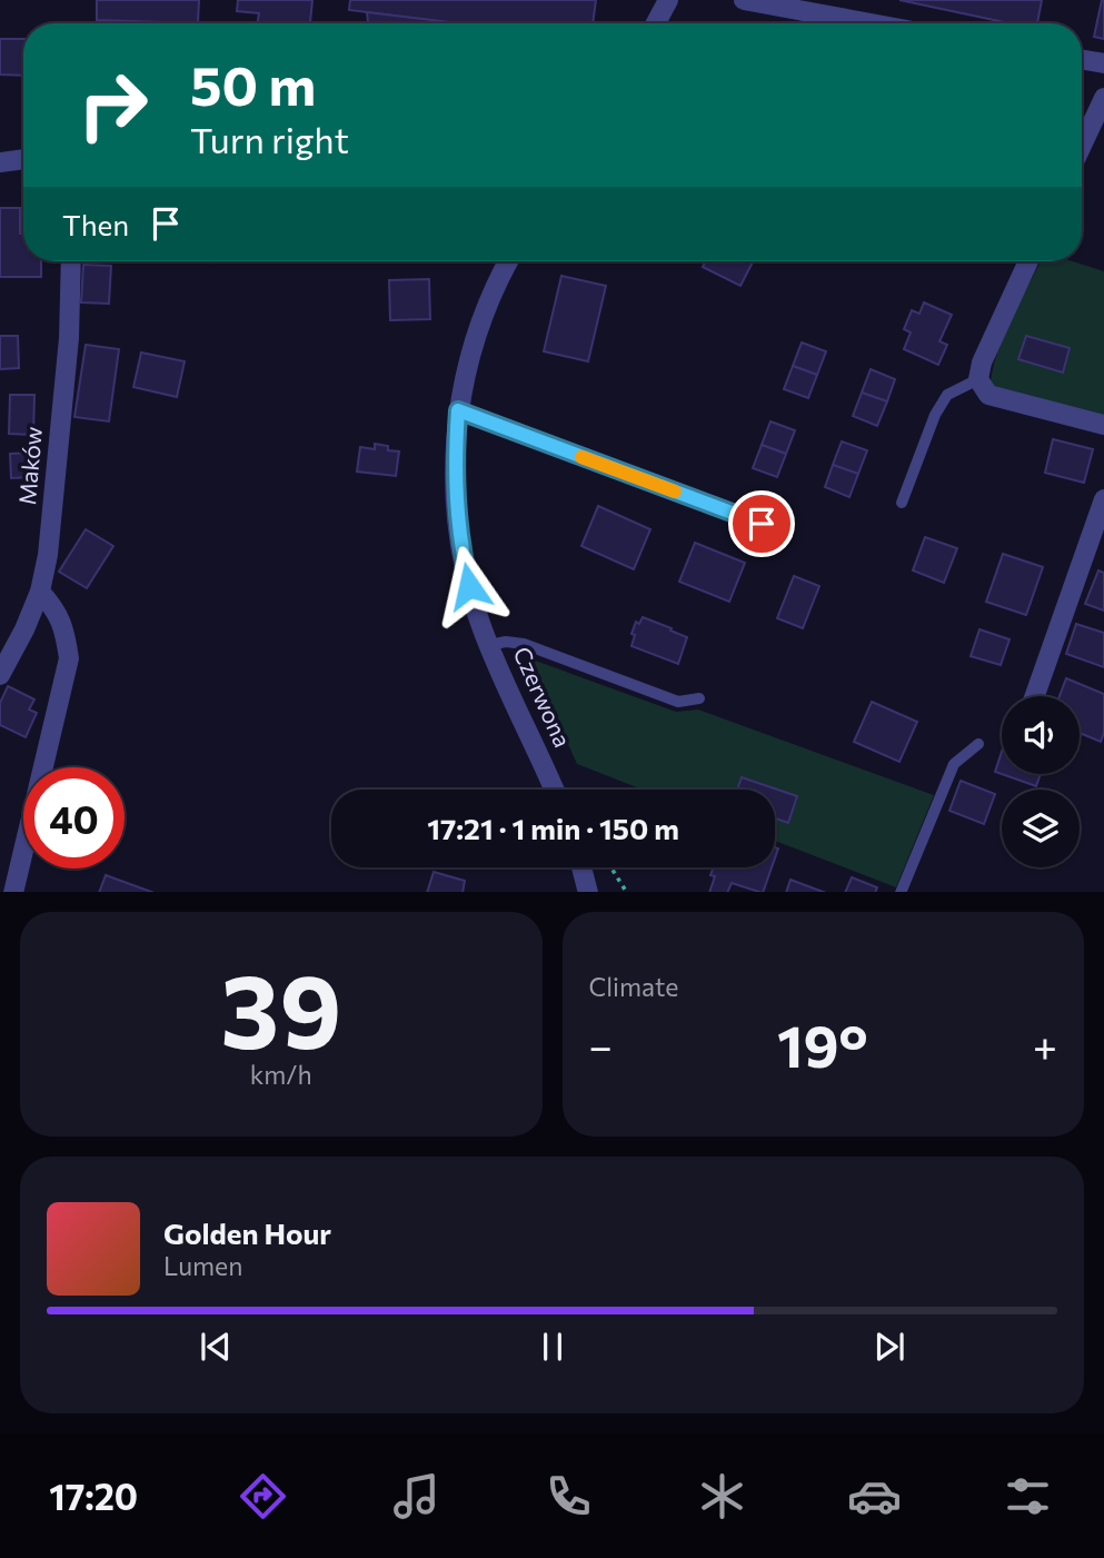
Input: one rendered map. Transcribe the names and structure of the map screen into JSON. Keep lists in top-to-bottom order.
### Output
{
  "streets": {
    "street": ["Maków", "Czerwona"]
  },
  "page": {
    "turn": ["50 m", "Turn right"],
    "then": "Then",
    "limit": "40",
    "trip": "17:21 · 1 min · 150 m",
    "tile": [
      ["39", "km/h"],
      "Climate"
    ],
    "heat": ["−", "19°", "+"],
    "song": ["Golden Hour", "Lumen"],
    "tabs": "17:20"
  }
}
